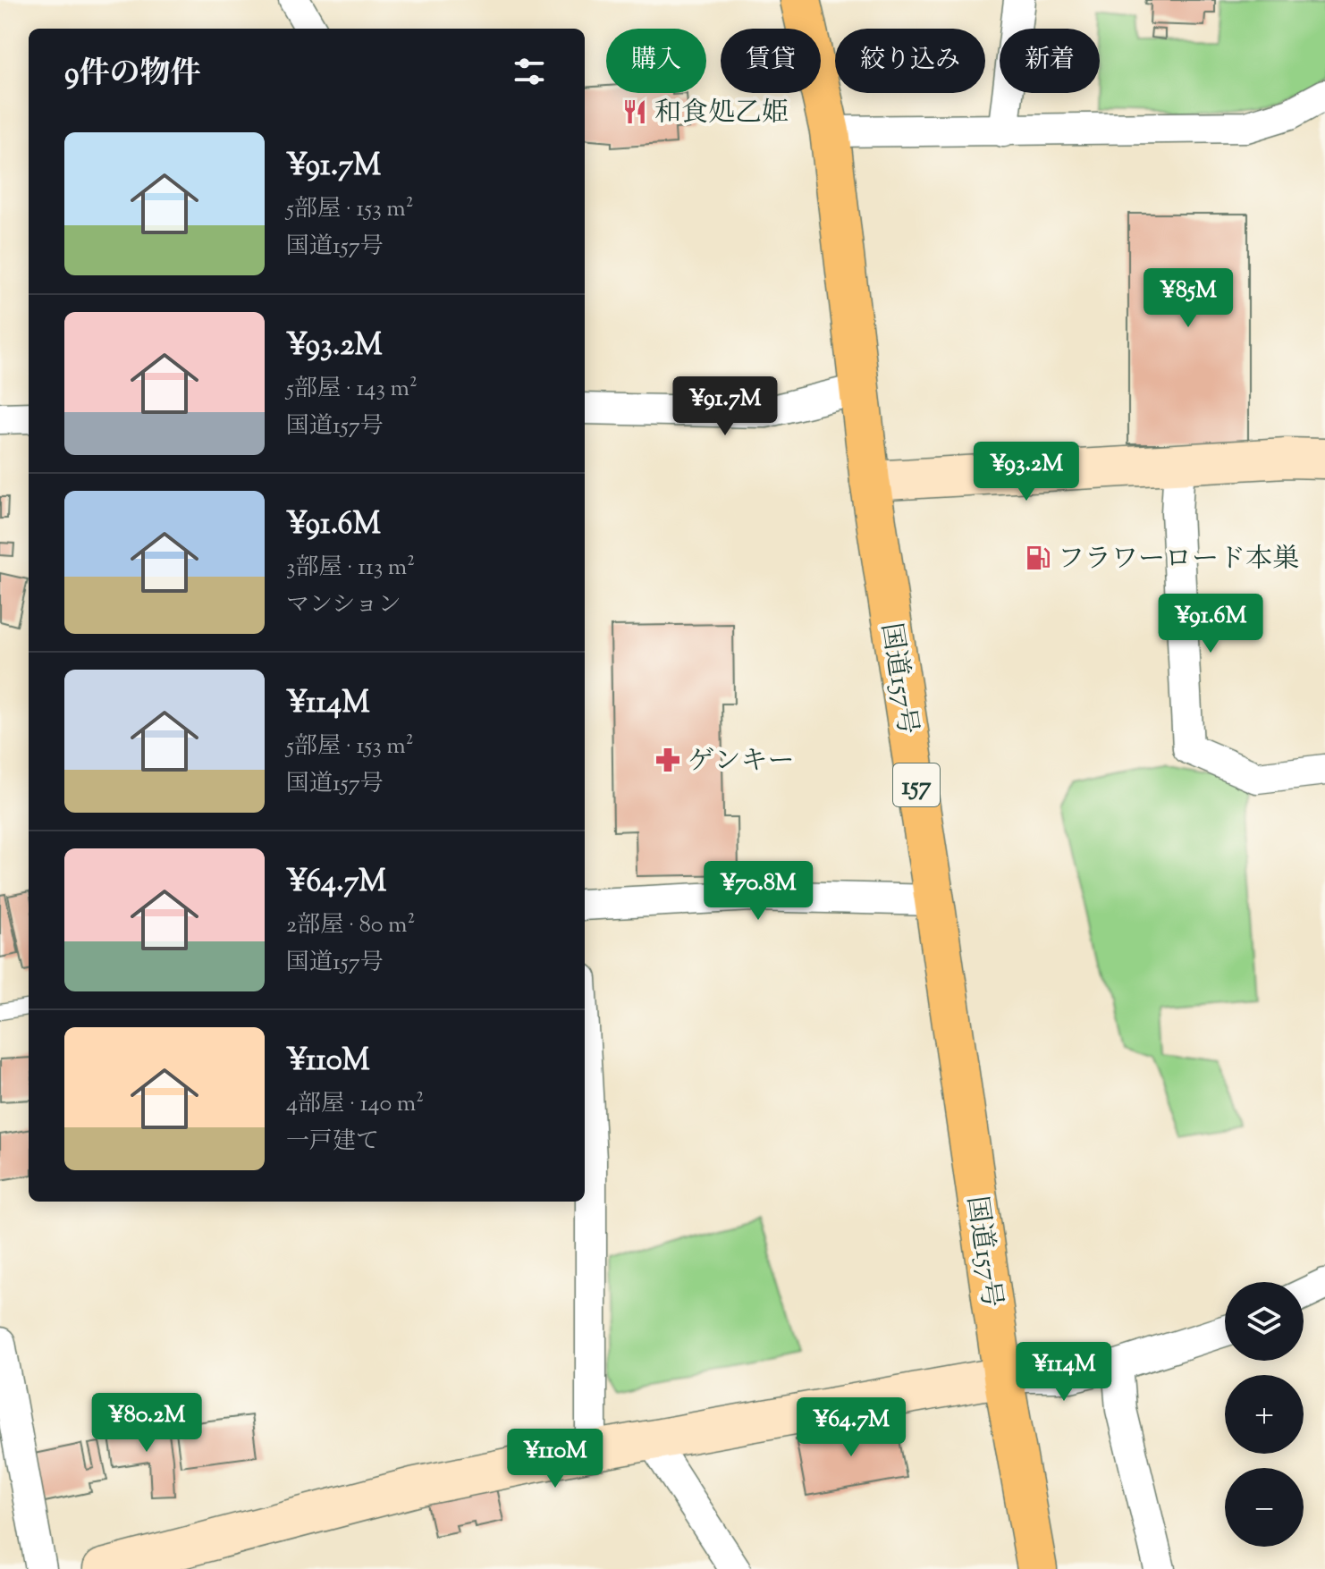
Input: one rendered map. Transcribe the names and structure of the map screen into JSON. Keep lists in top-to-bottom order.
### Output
{
  "streets": {
    "highway": ["国道157号", "157"]
  },
  "places": {
    "restaurant": ["和食処乙姫"],
    "fuel station": ["フラワーロード本巣"],
    "pharmacy": ["ゲンキー"]
  },
  "page": {
    "chip": [
      "購入",
      "賃貸",
      "絞り込み",
      "新着"
    ],
    "heading": "9件の物件",
    "list": [
      {
        "name": "¥91.7M",
        "note": "5部屋 · 153 m² · 国道157号"
      },
      {
        "name": "¥93.2M",
        "note": "5部屋 · 143 m² · 国道157号"
      },
      {
        "name": "¥91.6M",
        "note": "3部屋 · 113 m² · マンション"
      },
      {
        "name": "¥114M",
        "note": "5部屋 · 153 m² · 国道157号"
      },
      {
        "name": "¥64.7M",
        "note": "2部屋 · 80 m² · 国道157号"
      },
      {
        "name": "¥110M",
        "note": "4部屋 · 140 m² · 一戸建て"
      }
    ],
    "price": [
      "¥85M",
      "¥91.7M",
      "¥93.2M",
      "¥91.6M",
      "¥70.8M",
      "¥114M",
      "¥80.2M",
      "¥64.7M",
      "¥110M"
    ],
    "map_buttons": ["+", "−"]
  }
}
